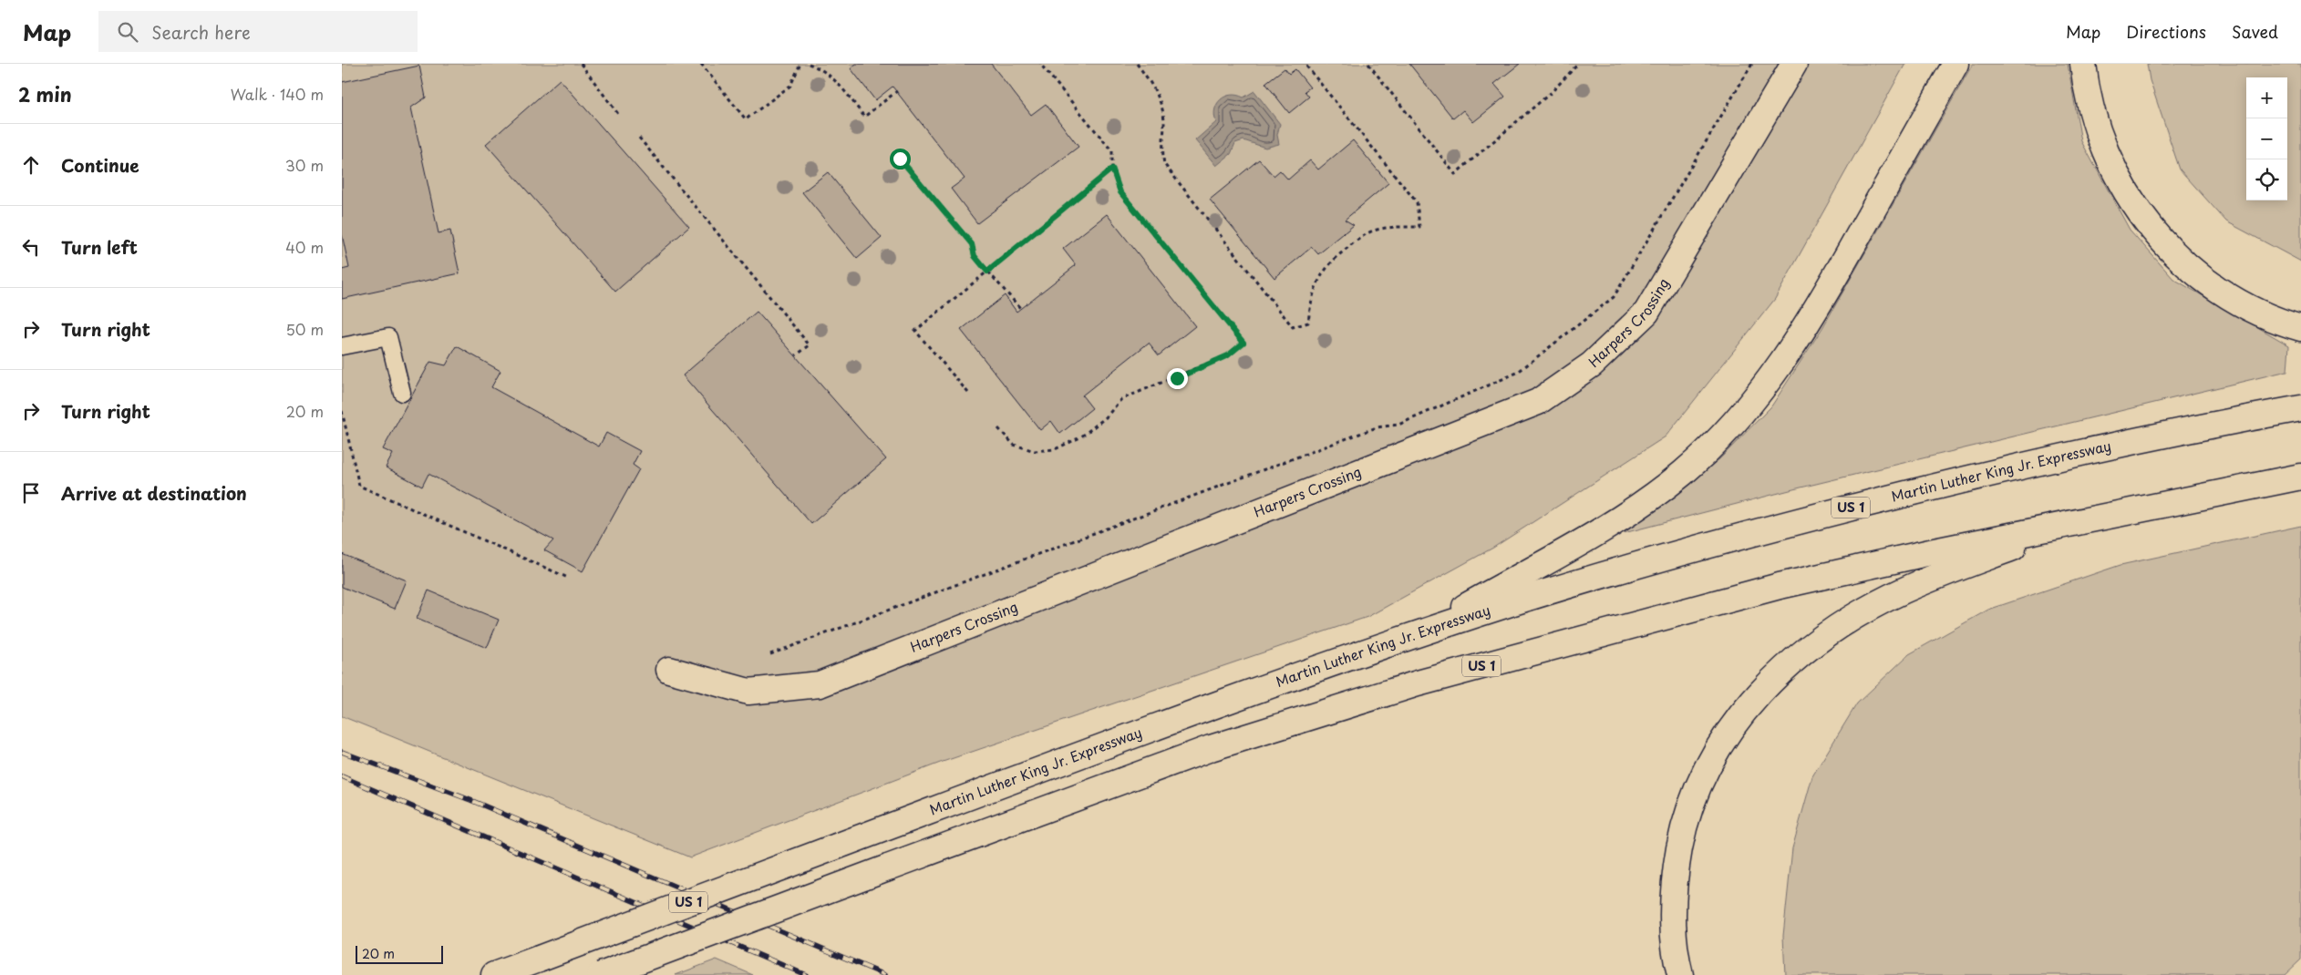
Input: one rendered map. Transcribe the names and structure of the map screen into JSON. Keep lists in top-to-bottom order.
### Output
{
  "streets": {
    "main road": ["Harpers Crossing", "Martin Luther King Jr. Expressway", "US 1"]
  },
  "scale_bar": "20 m",
  "page": {
    "header": "Map",
    "search": "Search here",
    "nav": ["Map", "Directions", "Saved"],
    "heading": ["2 min", "Walk · 140 m"],
    "map_buttons": ["+", "−"],
    "list": [
      ["Continue", "30 m"],
      ["Turn left", "40 m"],
      ["Turn right", "50 m"],
      ["Turn right", "20 m"],
      "Arrive at destination"
    ],
    "scale": "20 m"
  }
}
